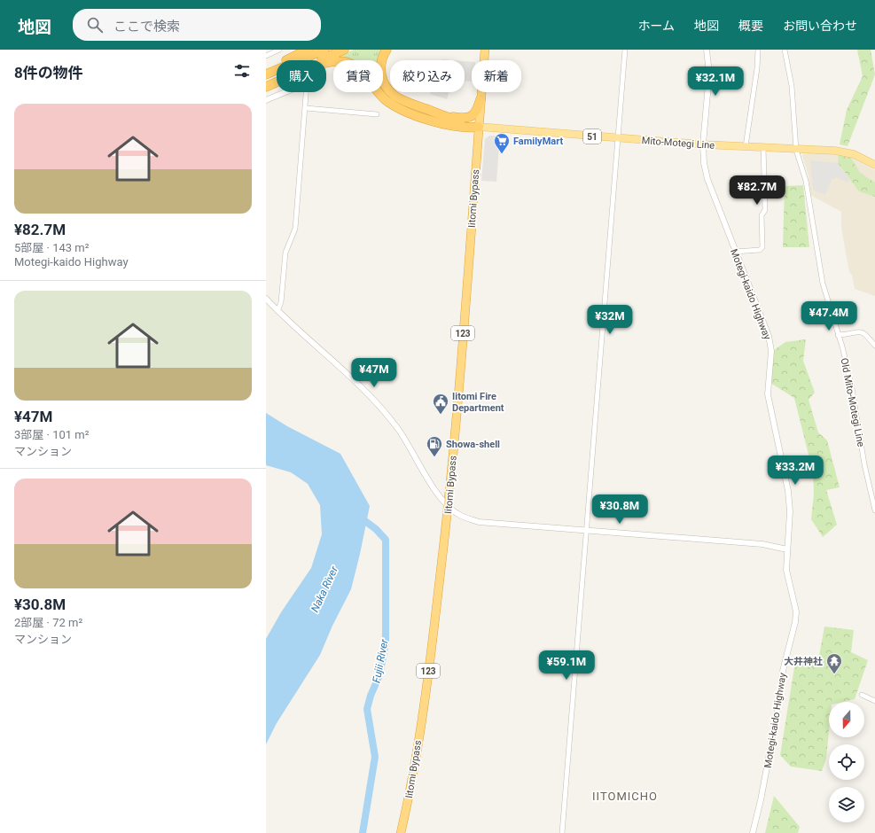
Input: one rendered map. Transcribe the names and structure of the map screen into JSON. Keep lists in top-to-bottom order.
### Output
{
  "streets": {
    "highway": ["Iitomi Bypass", "123"],
    "main road": ["51", "Mito-Motegi Line"],
    "street": ["Motegi-kaido Highway", "Old Mito-Motegi Line"]
  },
  "crossings": [
    ["Mito-Motegi Line", "Iitomi Bypass"],
    ["Mito-Motegi Line", "Motegi-kaido Highway"],
    ["Mito-Motegi Line", "Old Mito-Motegi Line"]
  ],
  "districts": ["IITOMICHO"],
  "water": ["Naka River", "Fujii River"],
  "places": {
    "supermarket": ["FamilyMart"],
    "public building": ["Iitomi Fire Department"],
    "fuel station": ["Showa-shell"],
    "temple": ["大井神社"]
  },
  "north": "bottom",
  "page": {
    "header": "地図",
    "search": "ここで検索",
    "nav": [
      "ホーム",
      "地図",
      "概要",
      "お問い合わせ"
    ],
    "heading": "8件の物件",
    "chip": [
      "購入",
      "賃貸",
      "絞り込み",
      "新着"
    ],
    "price": [
      "¥32.1M",
      "¥82.7M",
      "¥47.4M",
      "¥32M",
      "¥47M",
      "¥33.2M",
      "¥30.8M",
      "¥59.1M"
    ],
    "list": [
      {
        "name": "¥82.7M",
        "note": "5部屋 · 143 m² · Motegi-kaido Highway"
      },
      {
        "name": "¥47M",
        "note": "3部屋 · 101 m² · マンション"
      },
      {
        "name": "¥30.8M",
        "note": "2部屋 · 72 m² · マンション"
      }
    ]
  }
}
